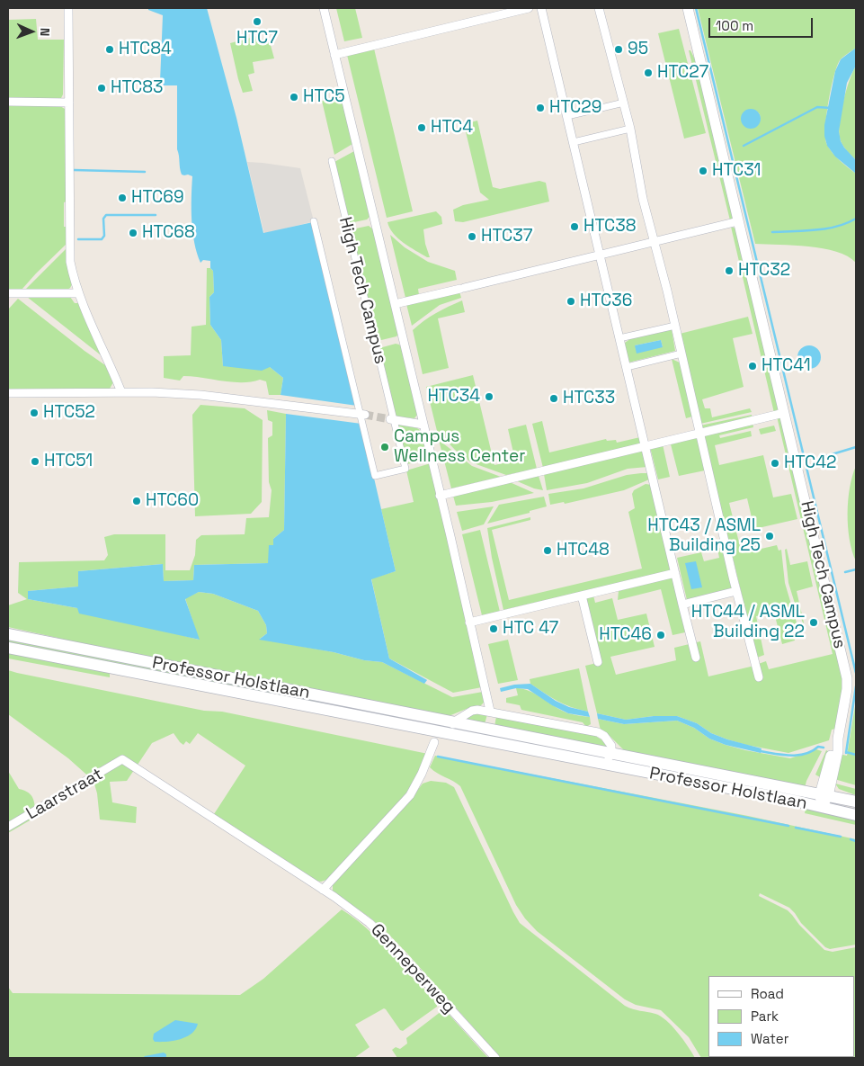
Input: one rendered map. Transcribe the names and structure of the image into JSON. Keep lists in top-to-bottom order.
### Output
{
  "streets": {
    "main road": ["Professor Holstlaan"],
    "street": ["High Tech Campus", "Laarstraat", "Genneperweg"]
  },
  "crossings": [
    ["High Tech Campus", "Professor Holstlaan"],
    ["Laarstraat", "Genneperweg"]
  ],
  "places": [
    "HTC7",
    "HTC84",
    "95",
    "HTC27",
    "HTC83",
    "HTC5",
    "HTC29",
    "HTC4",
    "HTC31",
    "HTC69",
    "HTC38",
    "HTC68",
    "HTC37",
    "HTC32",
    "HTC36",
    "HTC41",
    "HTC34",
    "HTC33",
    "HTC52",
    "Campus Wellness Center",
    "HTC51",
    "HTC42",
    "HTC60",
    "HTC43 / ASML Building 25",
    "HTC48",
    "HTC44 / ASML Building 22",
    "HTC 47",
    "HTC46"
  ],
  "legend": ["Road", "Park", "Water"],
  "scale_bar": "100 m",
  "north": "right"
}
